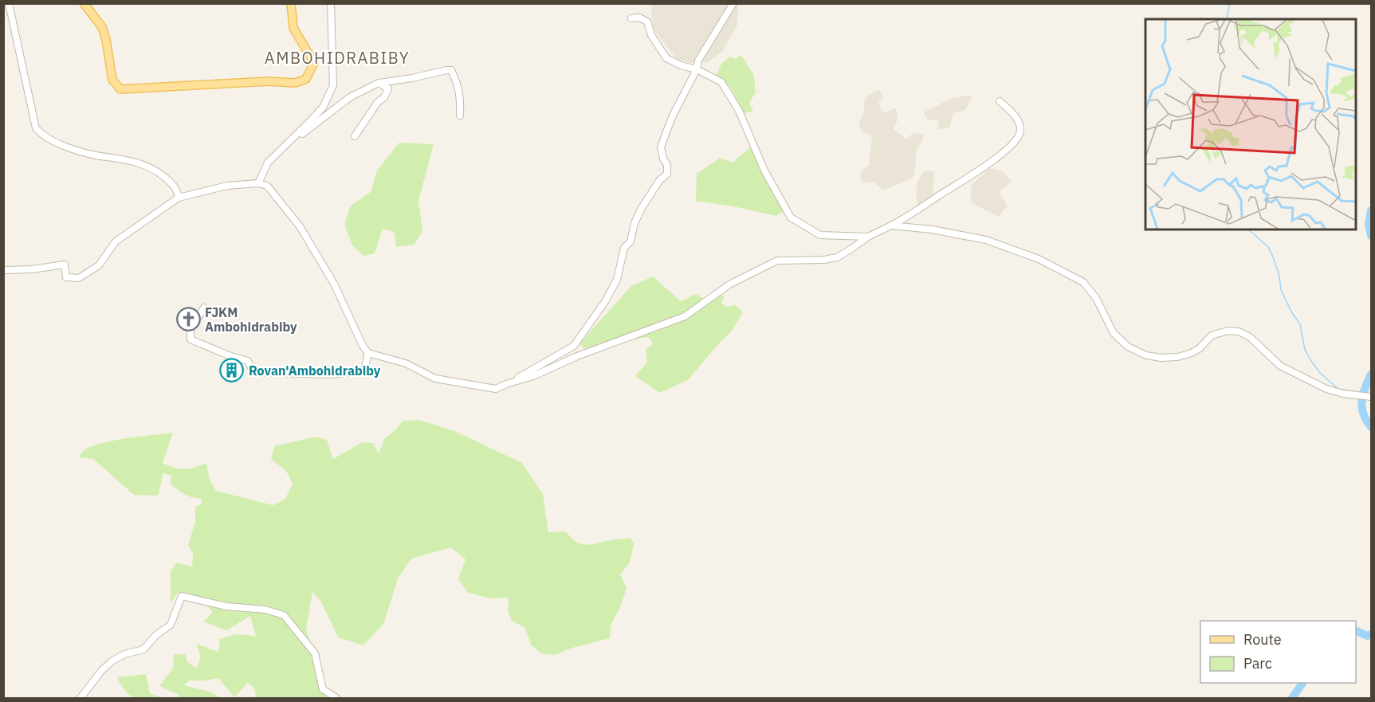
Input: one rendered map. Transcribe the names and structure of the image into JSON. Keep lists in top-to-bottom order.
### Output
{
  "districts": ["AMBOHIDRABIBY"],
  "places": {
    "church": ["FJKM Ambohidrabiby"],
    "building": ["Rovan'Ambohidrabiby"]
  },
  "legend": ["Route", "Parc"]
}
